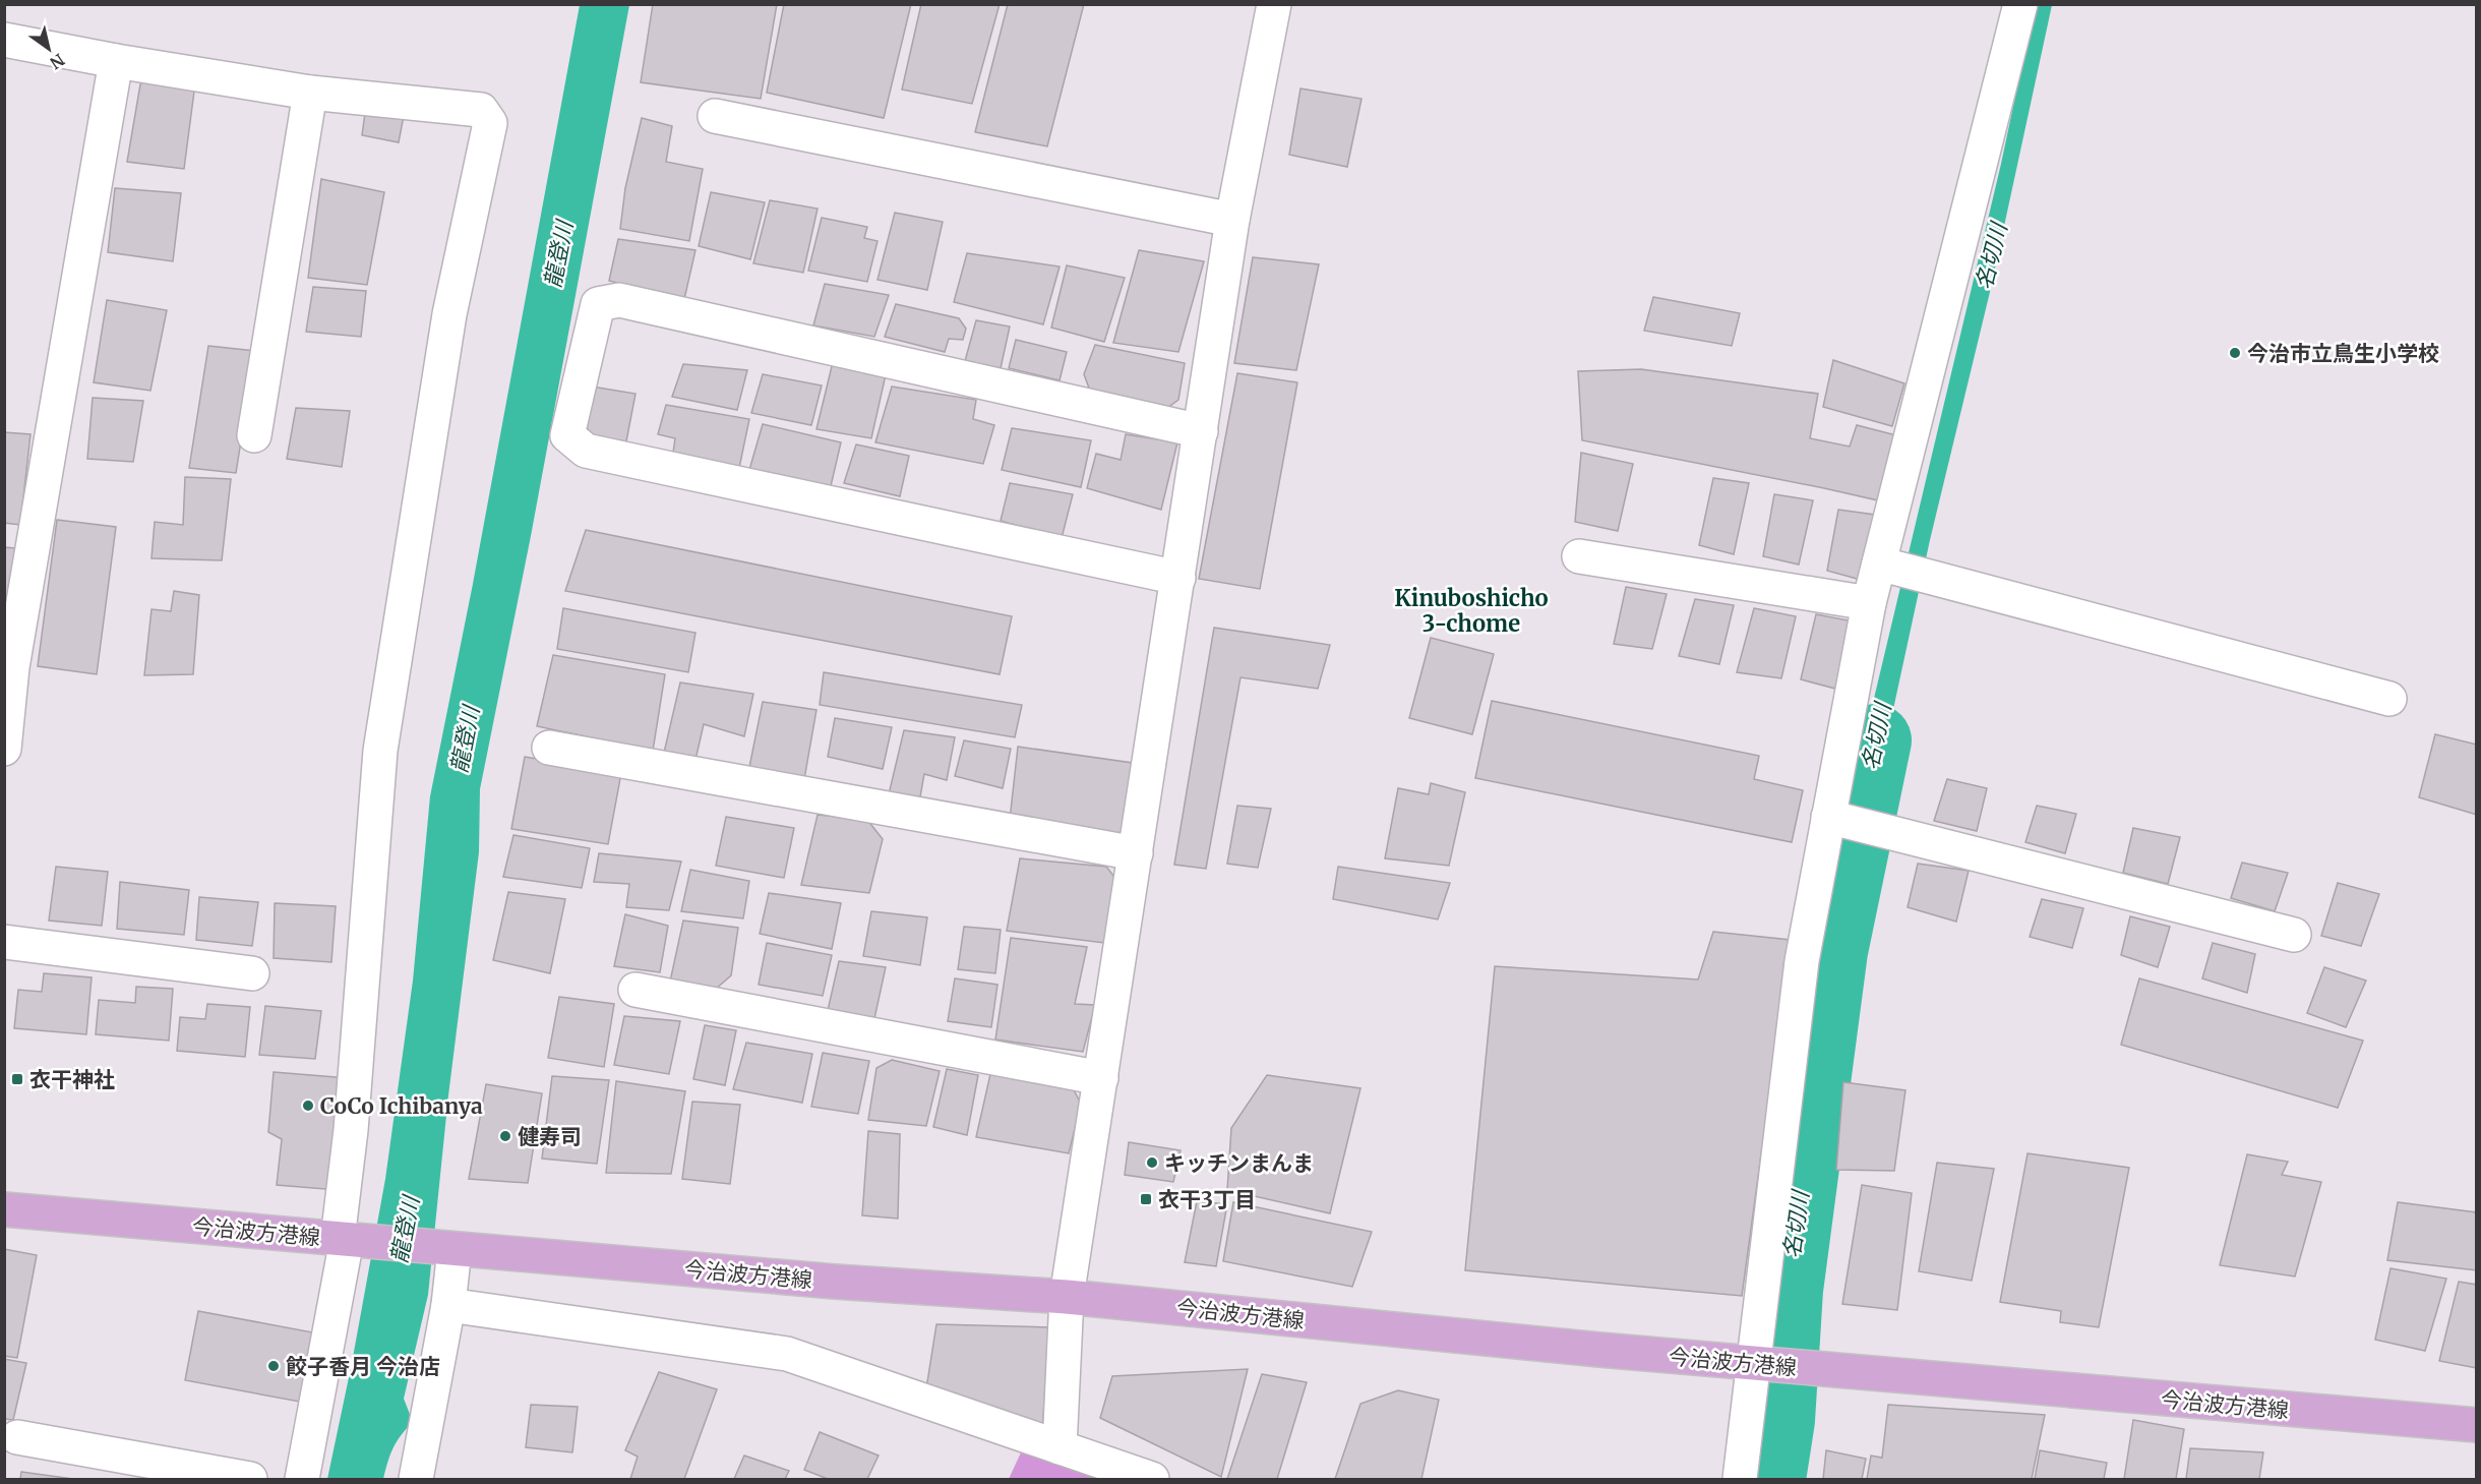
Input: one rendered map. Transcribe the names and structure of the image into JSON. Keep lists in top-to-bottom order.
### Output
{
  "streets": {
    "main road": ["今治波方港線"]
  },
  "districts": ["Kinuboshicho 3-chome"],
  "water": ["龍登川", "名切川"],
  "places": {
    "other": [
      "今治市立鳥生小学校",
      "CoCo Ichibanya",
      "健寿司",
      "キッチンまんま",
      "餃子香月 今治店"
    ],
    "transit": ["衣干神社", "衣干3丁目"]
  },
  "north": "bottom right"
}
